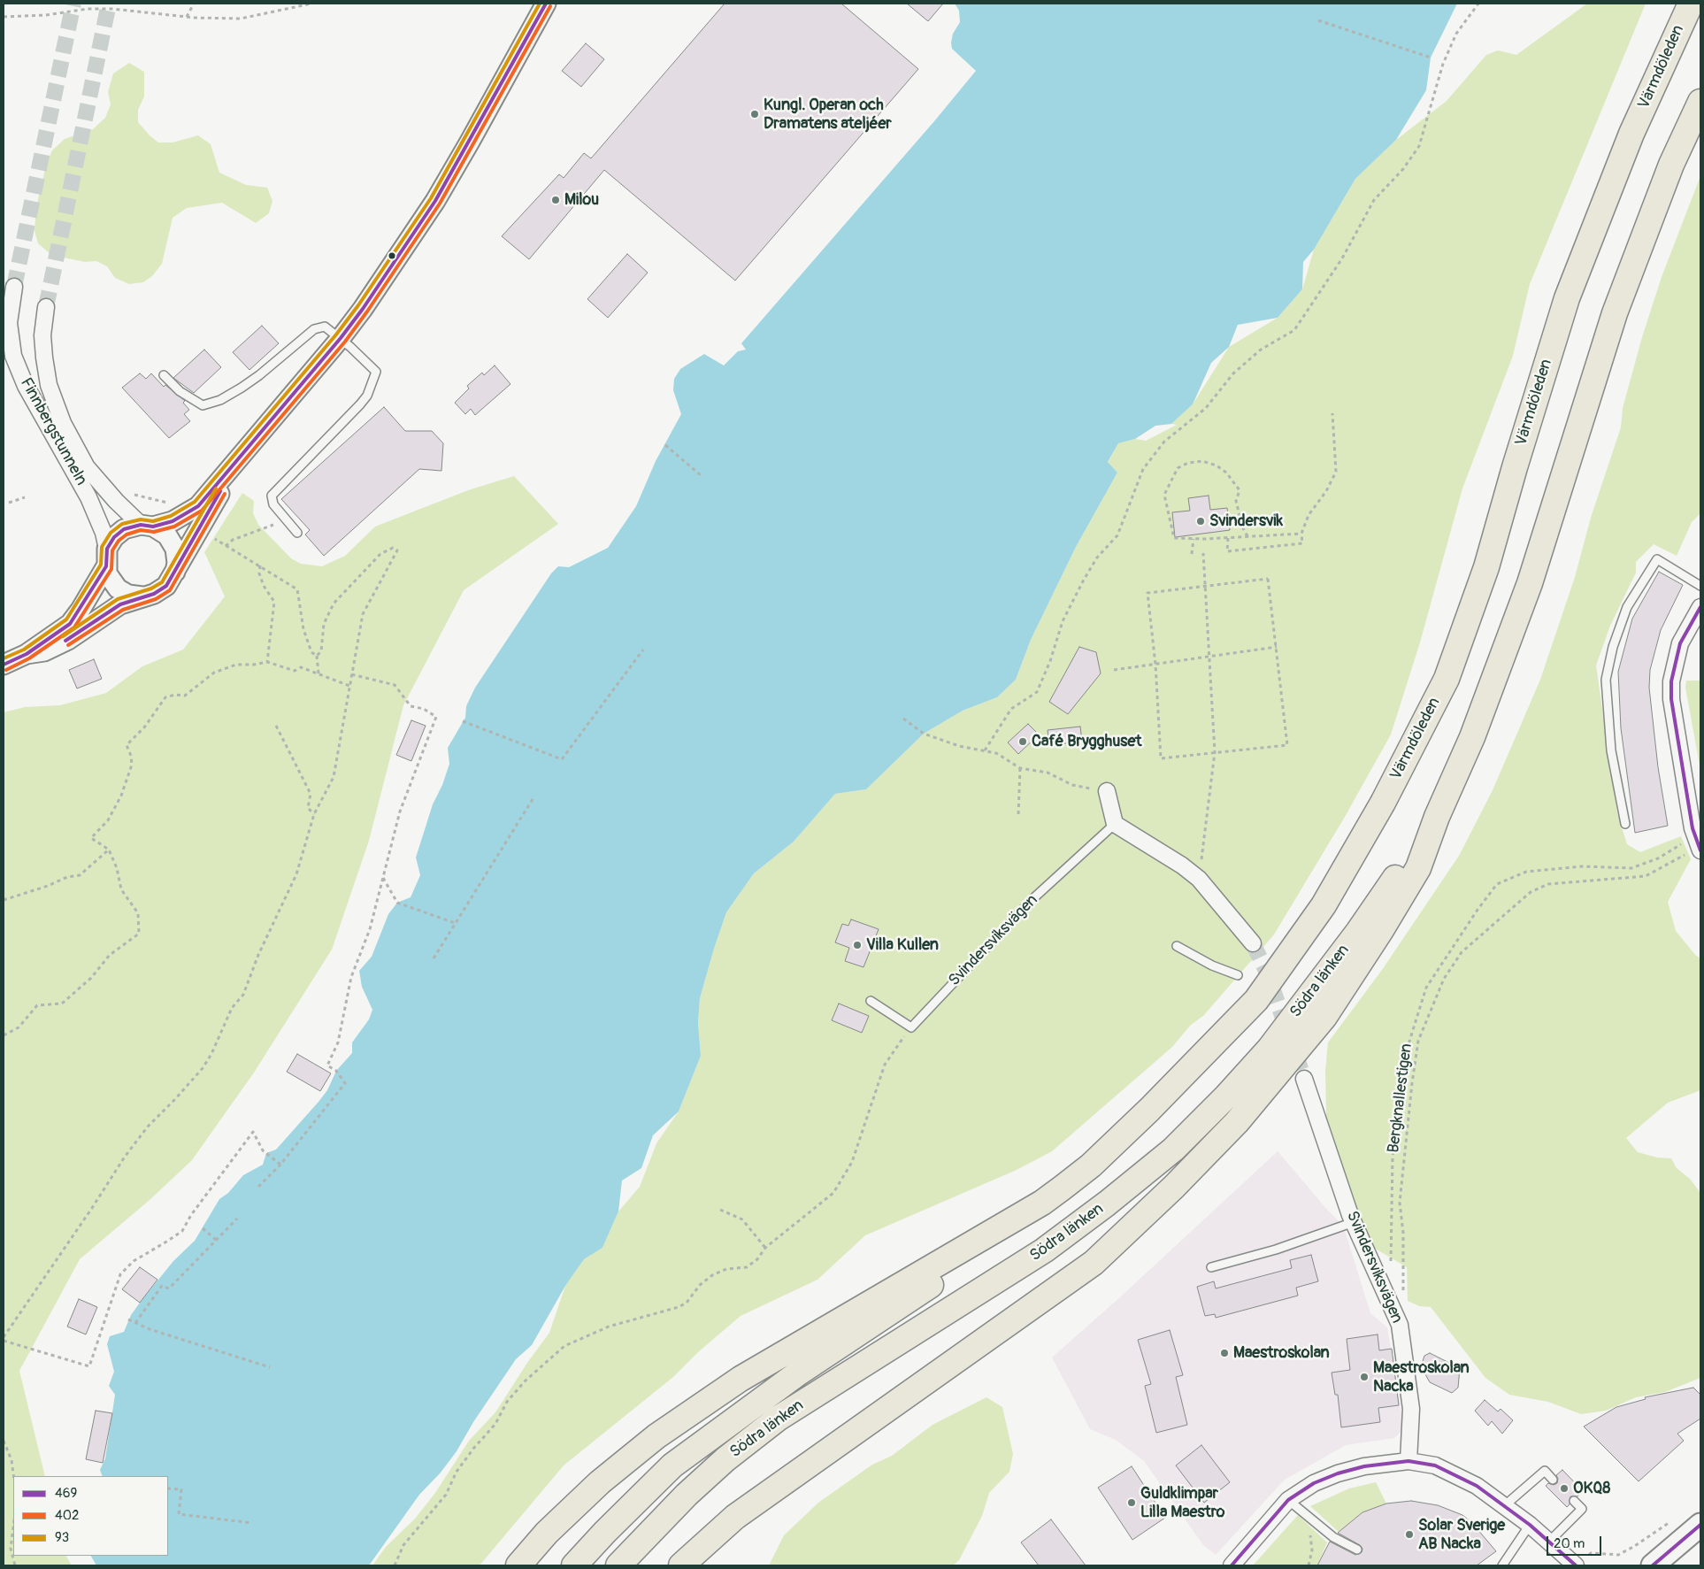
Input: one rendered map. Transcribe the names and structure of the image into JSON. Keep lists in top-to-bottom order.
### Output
{
  "streets": {
    "highway": ["Värmdöleden", "Södra länken"],
    "street": ["Finnbergstunneln", "Svindersviksvägen"],
    "path": ["Bergknallestigen"]
  },
  "crossings": [
    ["Värmdöleden", "Södra länken"],
    ["Svindersviksvägen", "Bergknallestigen"]
  ],
  "places": [
    "Kungl. Operan och Dramatens ateljéer",
    "Milou",
    "Svindersvik",
    "Café Brygghuset",
    "Villa Kullen",
    "Maestroskolan",
    "Maestroskolan Nacka",
    "OKQ8",
    "Guldklimpar Lilla Maestro",
    "Solar Sverige AB Nacka"
  ],
  "lines": ["transit line 469", "transit line 93", "transit line 402"],
  "legend": ["469", "402", "93"],
  "scale_bar": "20 m"
}
